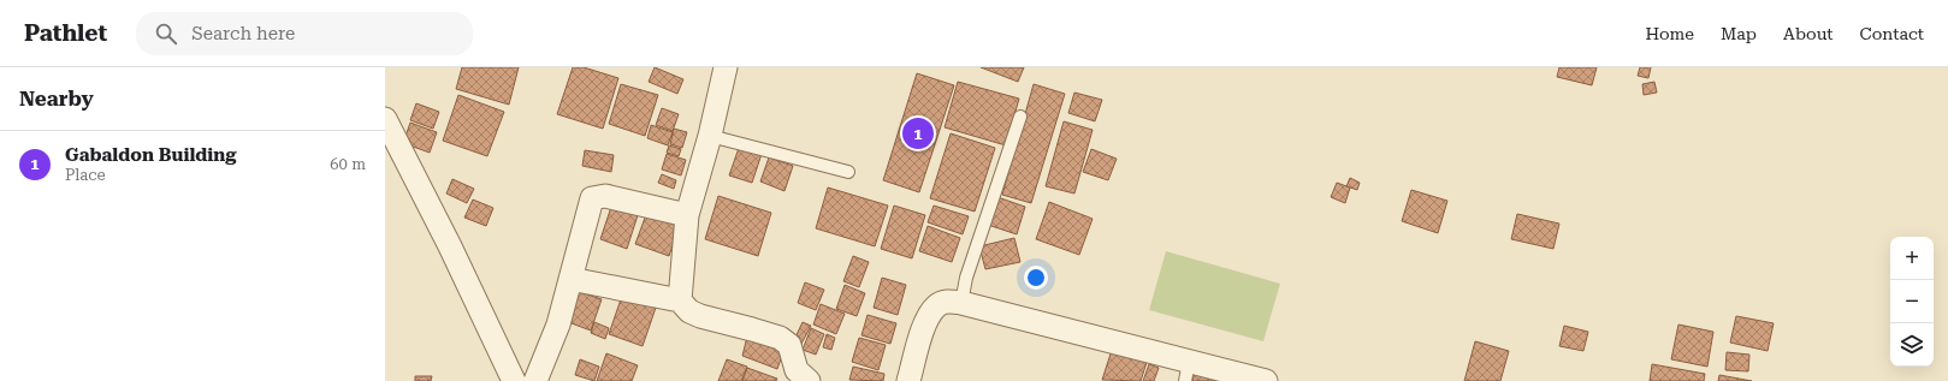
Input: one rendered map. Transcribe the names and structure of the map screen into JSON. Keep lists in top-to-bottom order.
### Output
{
  "page": {
    "header": "Pathlet",
    "search": "Search here",
    "nav": [
      "Home",
      "Map",
      "About",
      "Contact"
    ],
    "heading": "Nearby",
    "pins": "1",
    "list": [
      {
        "mark": "1",
        "name": "Gabaldon Building",
        "note": "Place",
        "value": "60 m"
      }
    ],
    "map_buttons": ["+", "−"]
  }
}
